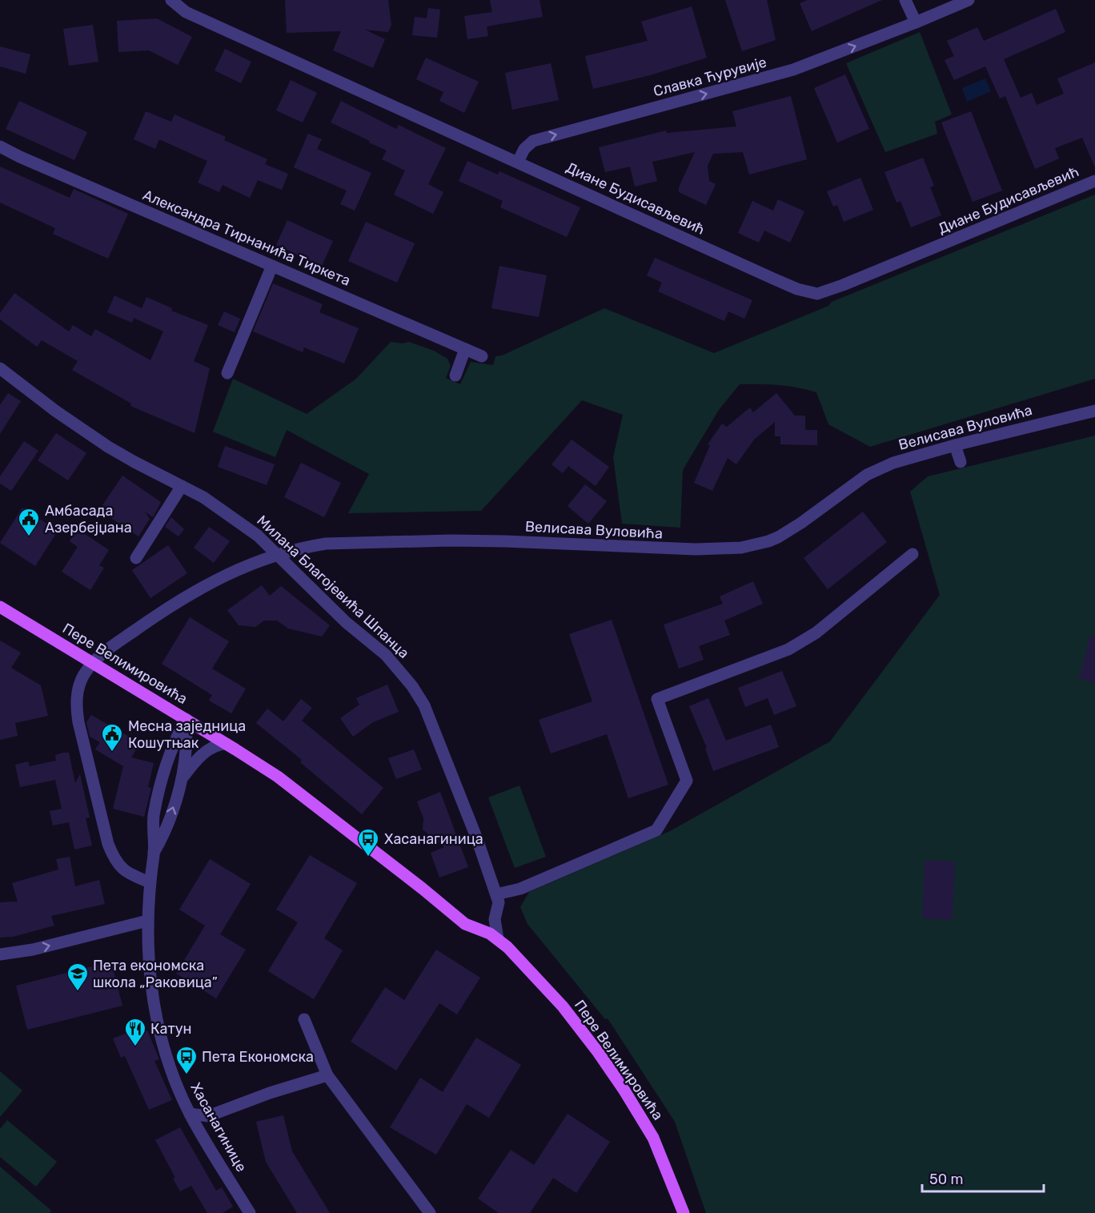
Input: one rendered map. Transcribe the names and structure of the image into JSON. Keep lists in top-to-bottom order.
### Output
{
  "streets": {
    "main road": ["Пере Велимировића"],
    "street": [
      "Славка Ћурувије",
      "Диане Будисављевић",
      "Александра Тирнанића Тиркета",
      "Велисава Вуловића",
      "Милана Благојевића Шпанца",
      "Хасанагинице"
    ]
  },
  "crossings": [
    ["Славка Ћурувије", "Диане Будисављевић"],
    ["Велисава Вуловића", "Милана Благојевића Шпанца"],
    ["Велисава Вуловића", "Пере Велимировића"],
    ["Милана Благојевића Шпанца", "Пере Велимировића"],
    ["Пере Велимировића", "Хасанагинице"]
  ],
  "one_way": ["Славка Ћурувије"],
  "places": {
    "public building": ["Амбасада Азербејџана", "Месна заједница Кошутњак"],
    "bus stop": ["Хасанагиница", "Пета Економска"],
    "school or university": ["Пета економска школа „Раковица”"],
    "restaurant": ["Катун"]
  },
  "scale_bar": "50 m"
}
